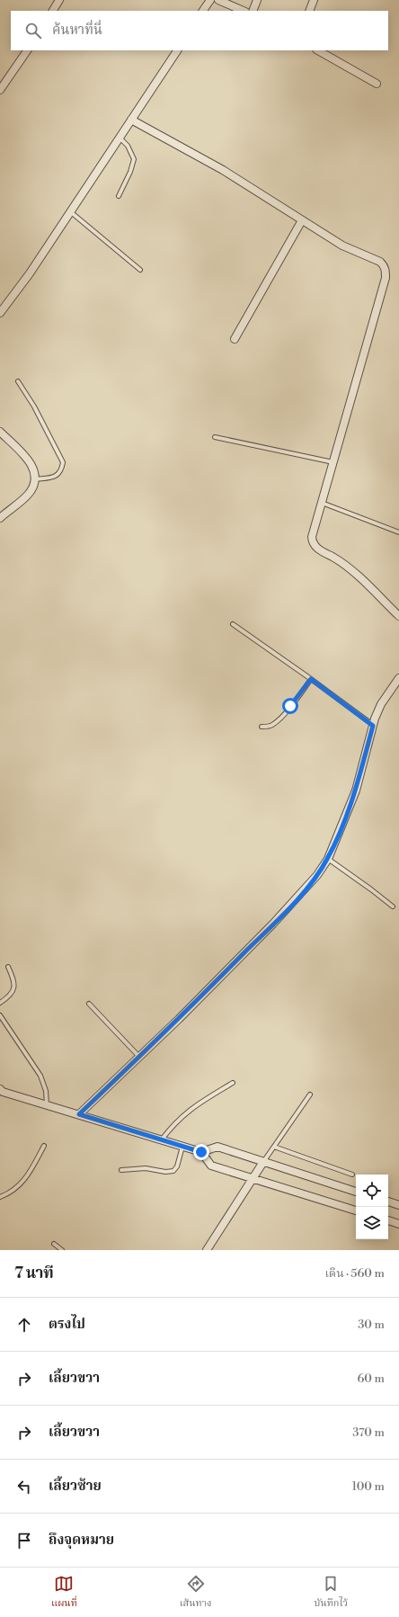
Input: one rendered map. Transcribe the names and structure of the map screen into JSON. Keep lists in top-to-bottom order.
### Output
{
  "page": {
    "search": "ค้นหาที่นี่",
    "heading": ["7 นาที", "เดิน · 560 m"],
    "list": [
      ["ตรงไป", "30 m"],
      ["เลี้ยวขวา", "60 m"],
      ["เลี้ยวขวา", "370 m"],
      ["เลี้ยวซ้าย", "100 m"],
      "ถึงจุดหมาย"
    ],
    "nav": ["แผนที่", "เส้นทาง", "บันทึกไว้"]
  }
}
